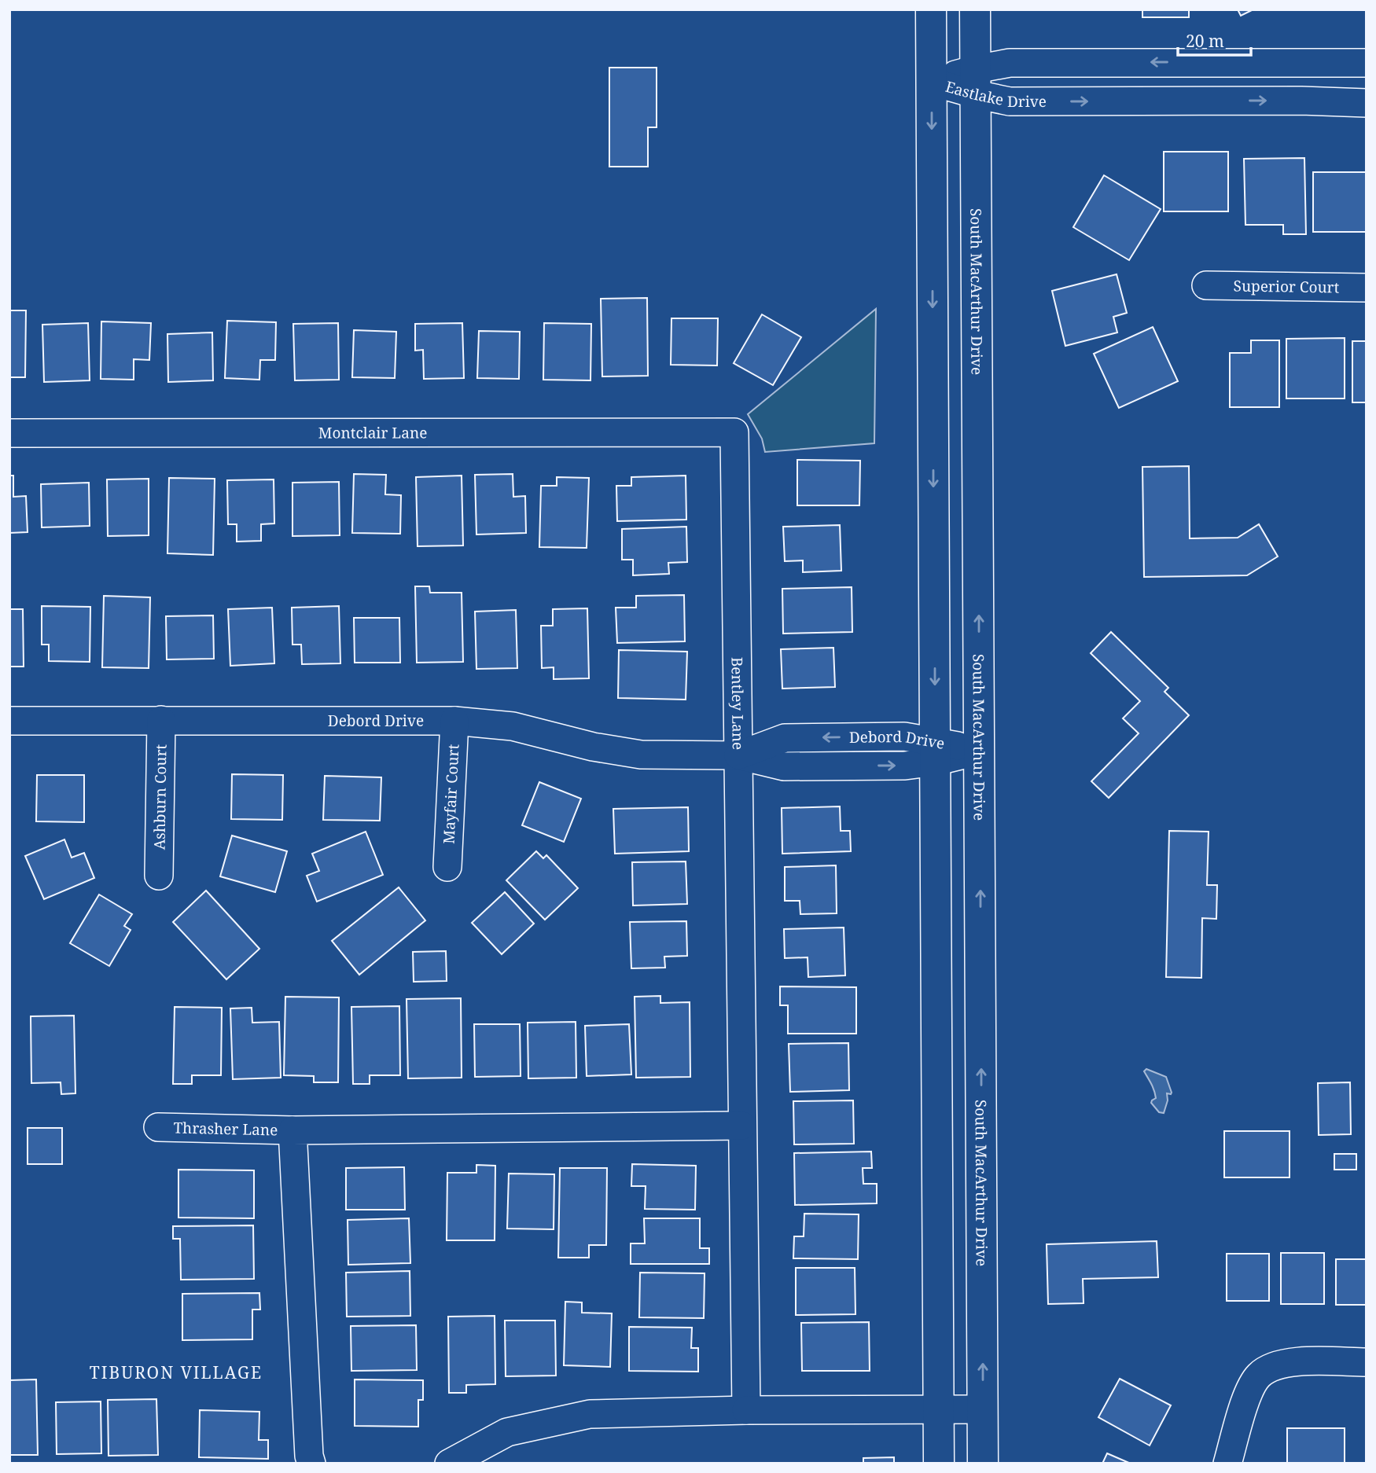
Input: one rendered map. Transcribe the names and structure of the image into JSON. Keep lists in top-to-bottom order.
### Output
{
  "streets": {
    "main road": ["South MacArthur Drive"],
    "street": [
      "Eastlake Drive",
      "Superior Court",
      "Montclair Lane",
      "Bentley Lane",
      "Debord Drive",
      "Mayfair Court",
      "Ashburn Court",
      "Thrasher Lane"
    ]
  },
  "crossings": [
    ["Eastlake Drive", "South MacArthur Drive"],
    ["South MacArthur Drive", "Debord Drive"],
    ["Montclair Lane", "Bentley Lane"],
    ["Bentley Lane", "Debord Drive"],
    ["Bentley Lane", "Thrasher Lane"],
    ["Debord Drive", "Mayfair Court"],
    ["Debord Drive", "Ashburn Court"]
  ],
  "districts": ["TIBURON VILLAGE"],
  "scale_bar": "20 m"
}
